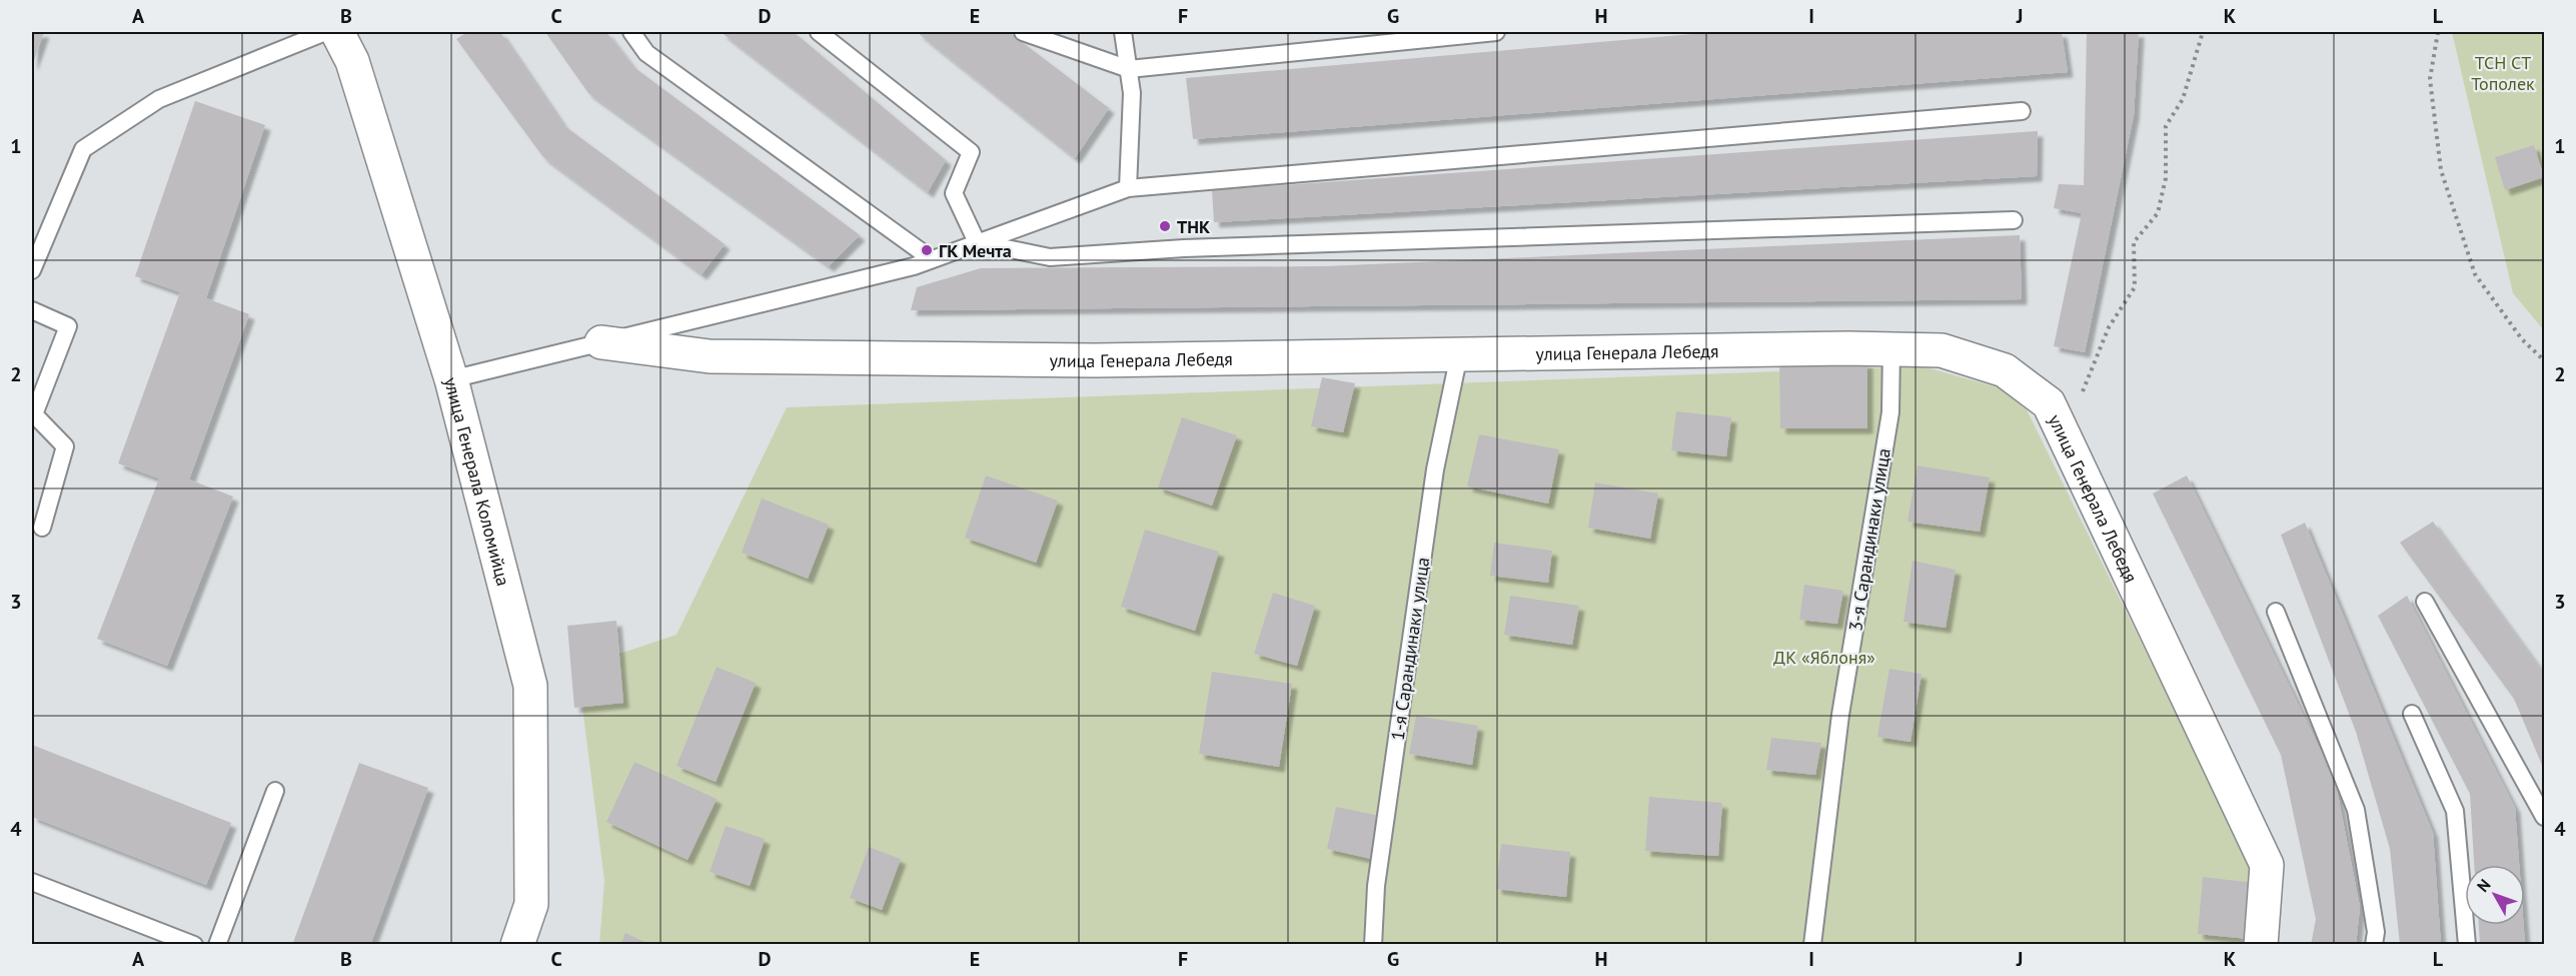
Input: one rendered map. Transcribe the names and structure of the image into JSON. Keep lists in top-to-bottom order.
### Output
{
  "streets": {
    "street": ["улица Генерала Лебедя", "улица Генерала Коломийца"],
    "lane": ["3-я Сарандинаки улица", "1-я Сарандинаки улица"]
  },
  "crossings": [
    ["улица Генерала Лебедя", "3-я Сарандинаки улица"],
    ["улица Генерала Лебедя", "1-я Сарандинаки улица"]
  ],
  "parks": ["ТСН СТ Тополек", "ДК «Яблоня»"],
  "places": ["ТНК", "ГК Мечта"],
  "north": "top left",
  "grid": {
    "columns": [
      "A",
      "B",
      "C",
      "D",
      "E",
      "F",
      "G",
      "H",
      "I",
      "J",
      "K",
      "L"
    ],
    "rows": [
      "1",
      "2",
      "3",
      "4"
    ]
  }
}
